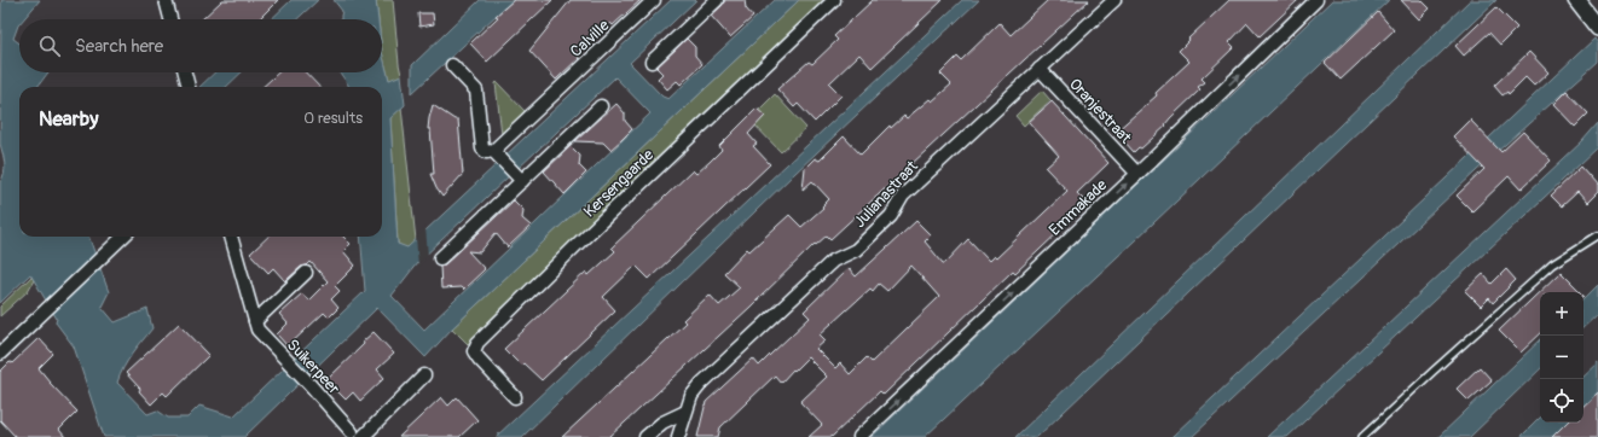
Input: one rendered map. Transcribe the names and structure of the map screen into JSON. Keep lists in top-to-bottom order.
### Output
{
  "streets": {
    "street": [
      "Calville",
      "Oranjestraat",
      "Kersengaarde",
      "Julianastraat",
      "Emmakade",
      "Suikerpeer"
    ]
  },
  "crossings": [
    ["Oranjestraat", "Julianastraat"],
    ["Oranjestraat", "Emmakade"]
  ],
  "one_way": ["Emmakade"],
  "page": {
    "search": "Search here",
    "heading": ["Nearby", "0 results"],
    "map_buttons": ["+", "−"]
  }
}
